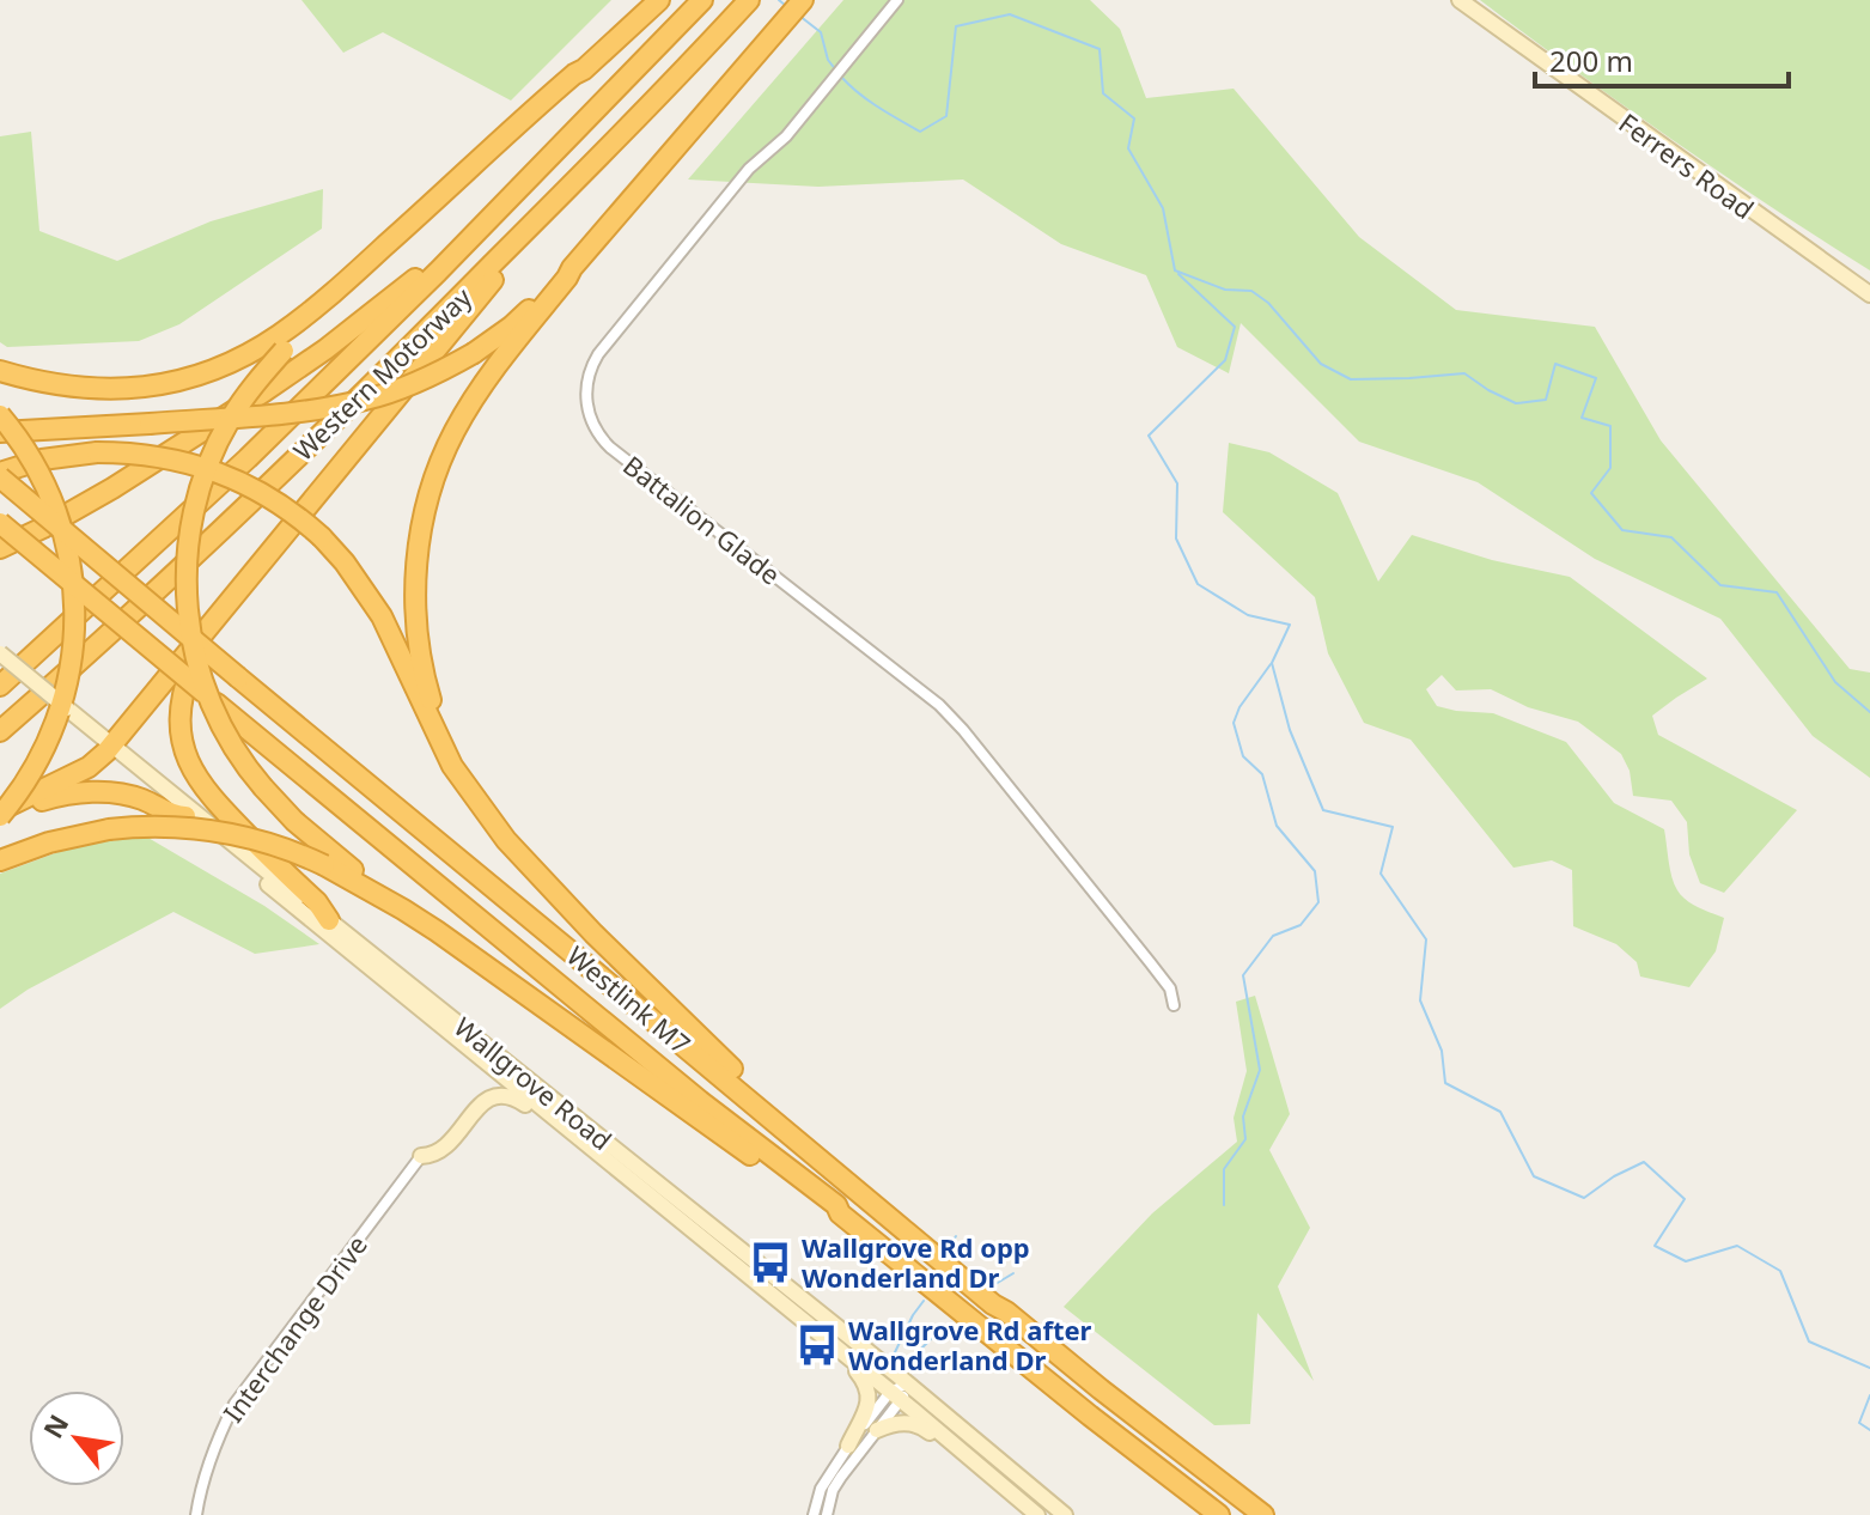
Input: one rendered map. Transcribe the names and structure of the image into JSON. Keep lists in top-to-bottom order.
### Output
{
  "streets": {
    "highway": ["Western Motorway", "Westlink M7"],
    "main road": ["Ferrers Road", "Wallgrove Road"],
    "street": ["Battalion Glade", "Interchange Drive"]
  },
  "places": {
    "bus stop": ["Wallgrove Rd opp Wonderland Dr", "Wallgrove Rd after Wonderland Dr"]
  },
  "scale_bar": "200 m",
  "north": "top left"
}
